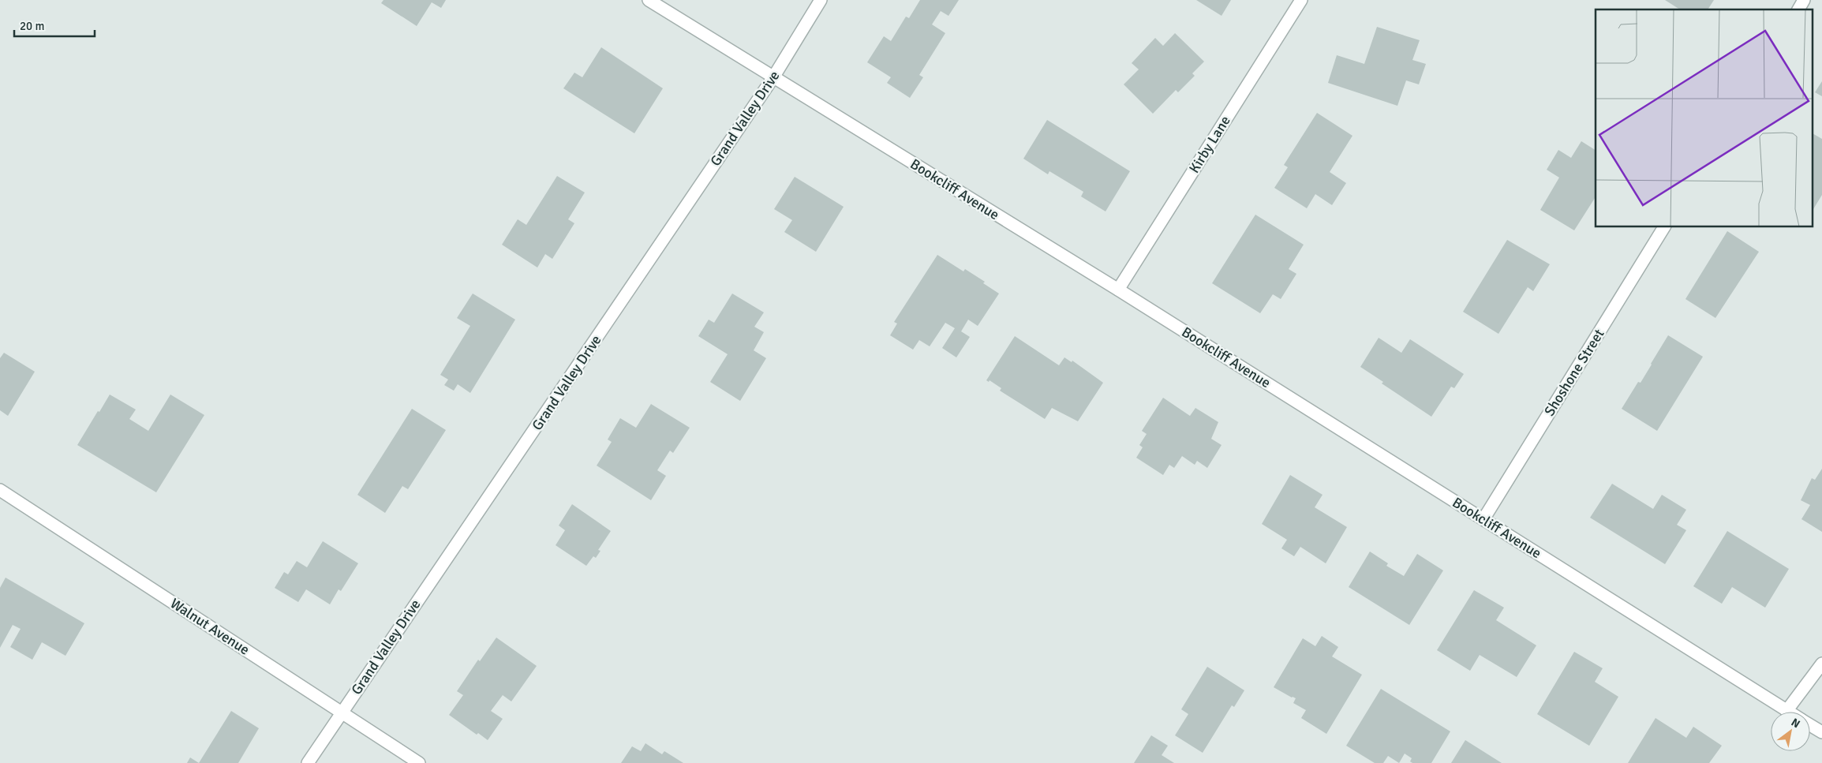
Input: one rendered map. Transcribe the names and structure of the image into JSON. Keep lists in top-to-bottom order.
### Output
{
  "streets": {
    "street": [
      "Grand Valley Drive",
      "Kirby Lane",
      "Bookcliff Avenue",
      "Shoshone Street",
      "Walnut Avenue"
    ]
  },
  "crossings": [
    ["Grand Valley Drive", "Bookcliff Avenue"],
    ["Grand Valley Drive", "Walnut Avenue"],
    ["Kirby Lane", "Bookcliff Avenue"],
    ["Bookcliff Avenue", "Shoshone Street"]
  ],
  "scale_bar": "20 m",
  "north": "top right"
}
